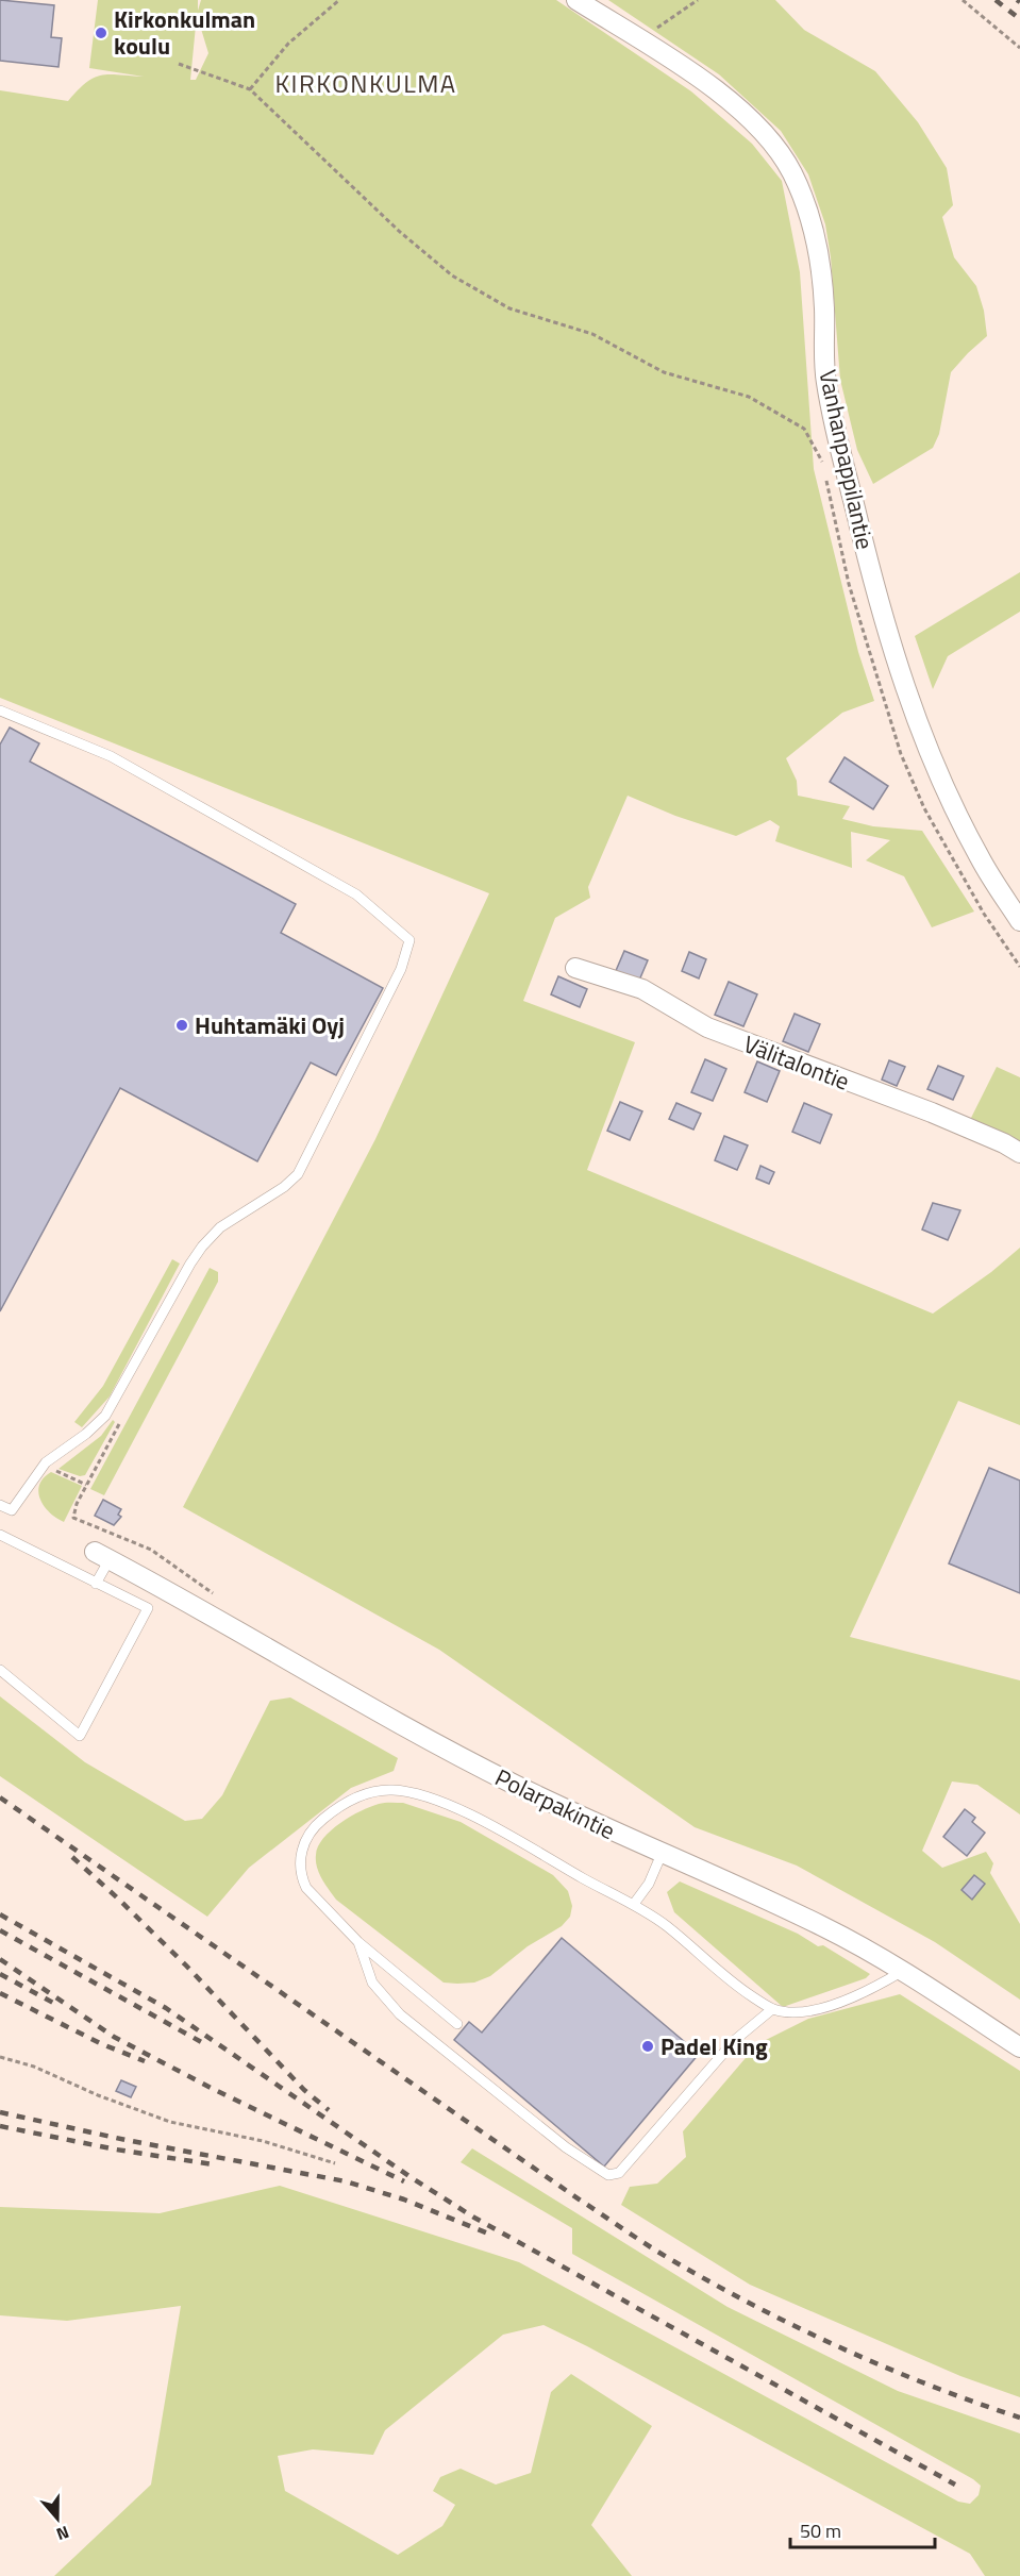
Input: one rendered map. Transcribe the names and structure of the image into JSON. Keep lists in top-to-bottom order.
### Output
{
  "streets": {
    "street": ["Vanhanpappilantie", "Välitalontie", "Polarpakintie"]
  },
  "districts": ["KIRKONKULMA"],
  "places": ["Kirkonkulman koulu", "Huhtamäki Oyj", "Padel King"],
  "scale_bar": "50 m",
  "north": "bottom"
}
